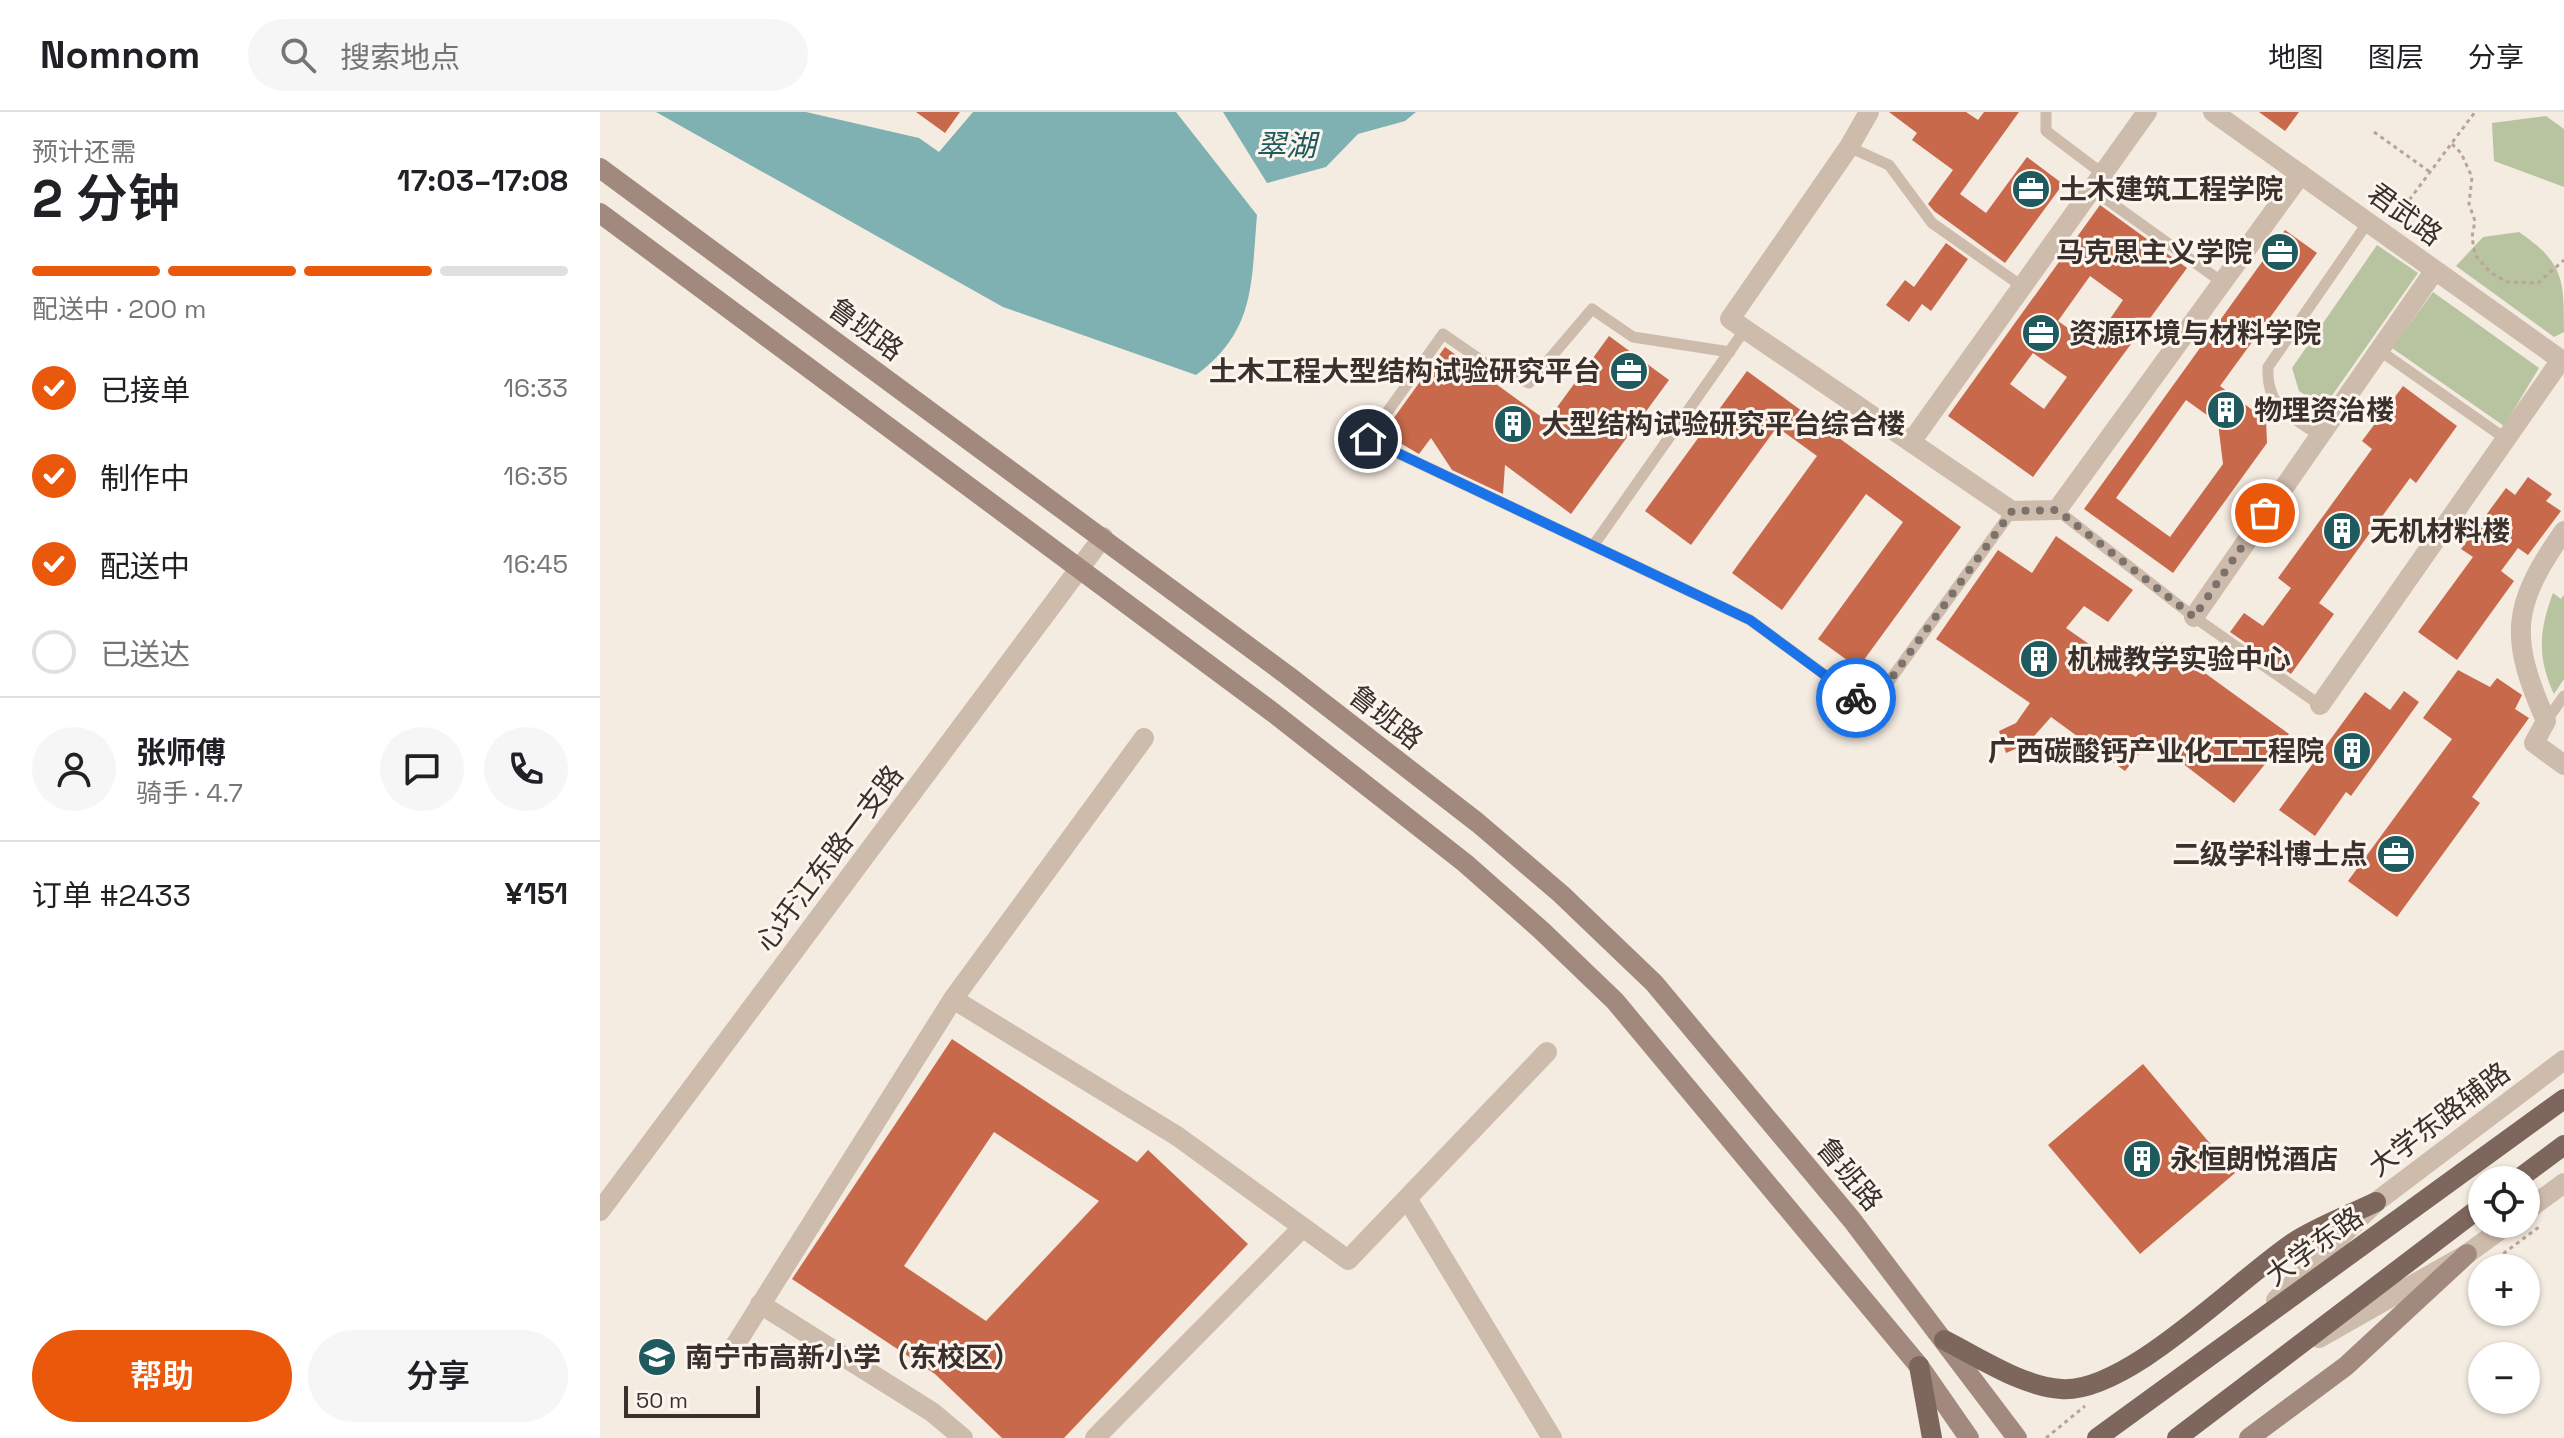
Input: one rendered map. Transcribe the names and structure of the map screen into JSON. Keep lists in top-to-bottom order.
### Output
{
  "streets": {
    "main road": ["鲁班路", "大学东路"],
    "street": ["君武路", "心圩江东路一支路", "大学东路辅路"]
  },
  "crossings": [
    ["鲁班路", "心圩江东路一支路"],
    ["大学东路辅路", "大学东路"]
  ],
  "water": ["翠湖"],
  "places": {
    "office": [
      "土木建筑工程学院",
      "马克思主义学院",
      "资源环境与材料学院",
      "土木工程大型结构试验研究平台",
      "二级学科博士点"
    ],
    "building": [
      "物理资治楼",
      "大型结构试验研究平台综合楼",
      "无机材料楼",
      "机械教学实验中心",
      "广西碳酸钙产业化工工程院",
      "永恒朗悦酒店"
    ],
    "school or university": ["南宁市高新小学（东校区）"]
  },
  "scale_bar": "50 m",
  "page": {
    "header": "Nomnom",
    "search": "搜索地点",
    "nav": ["地图", "图层", "分享"],
    "heading": ["2 分钟", "预计还需", "17:03–17:08"],
    "panel": [
      "张师傅",
      "骑手 · 4.7",
      "订单 #2433",
      "¥151"
    ],
    "bar": "配送中 · 200 m",
    "list": [
      ["已接单", "16:33"],
      ["制作中", "16:35"],
      ["配送中", "16:45"],
      "已送达"
    ],
    "map_buttons": ["+", "−"],
    "buttons": ["帮助", "分享"],
    "scale": "50 m"
  }
}
